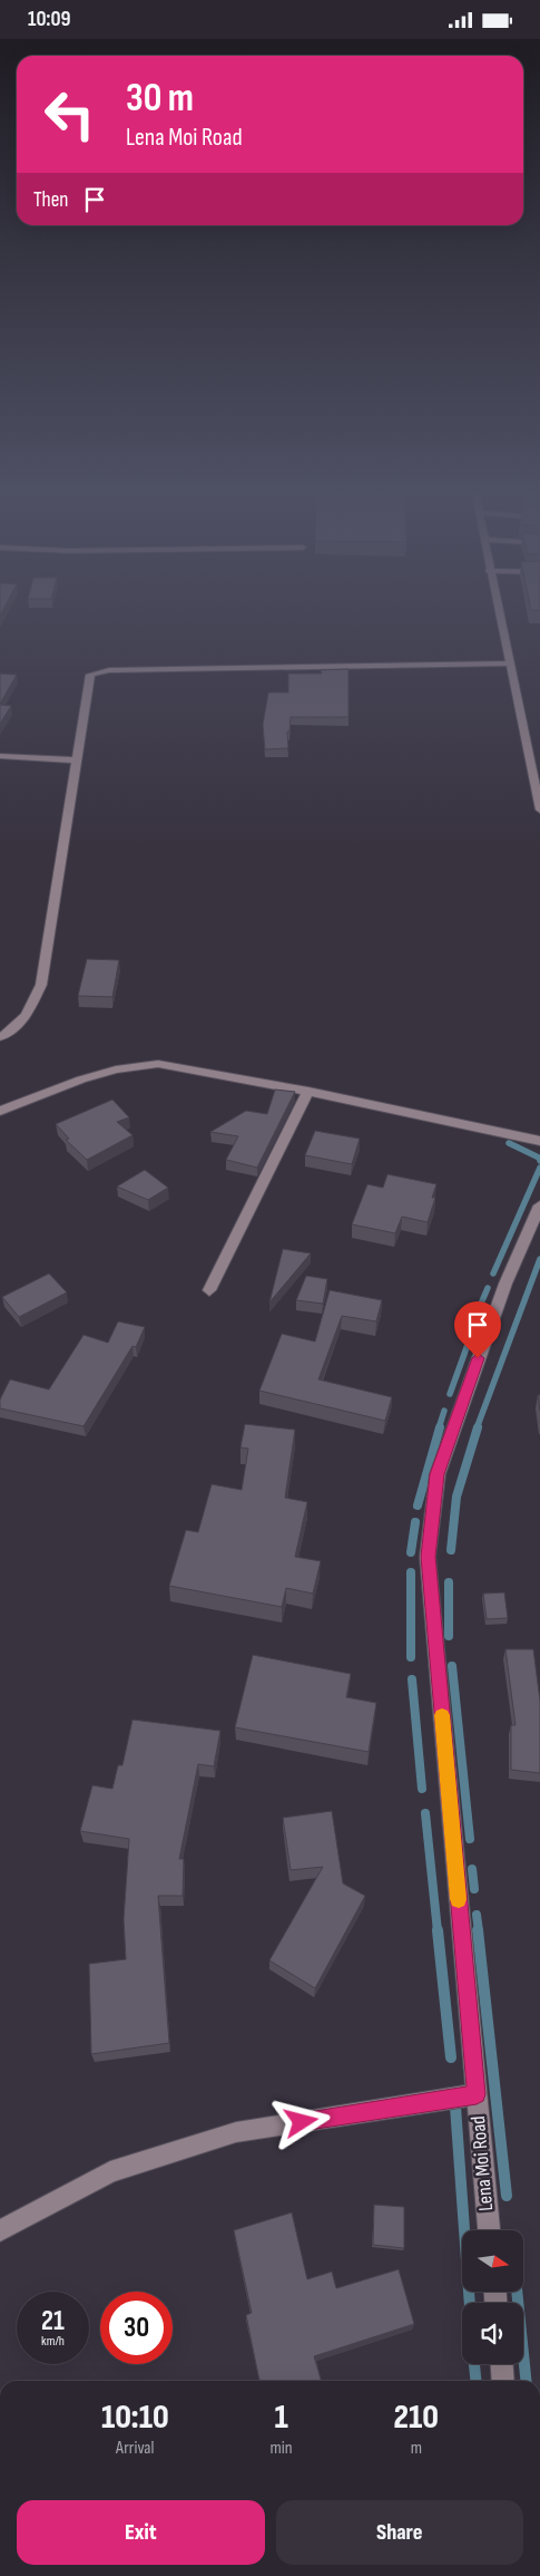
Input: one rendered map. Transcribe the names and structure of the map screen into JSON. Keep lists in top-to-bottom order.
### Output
{
  "streets": {
    "street": ["Lena Moi Road"]
  },
  "north": "right",
  "page": {
    "status": "10:09",
    "turn": ["30 m", "Lena Moi Road"],
    "then": "Then",
    "speed": "21 km/h",
    "limit": "30",
    "eta": [
      "10:10",
      "Arrival",
      "1",
      "min",
      "210",
      "m"
    ],
    "buttons": ["Exit", "Share"]
  }
}
